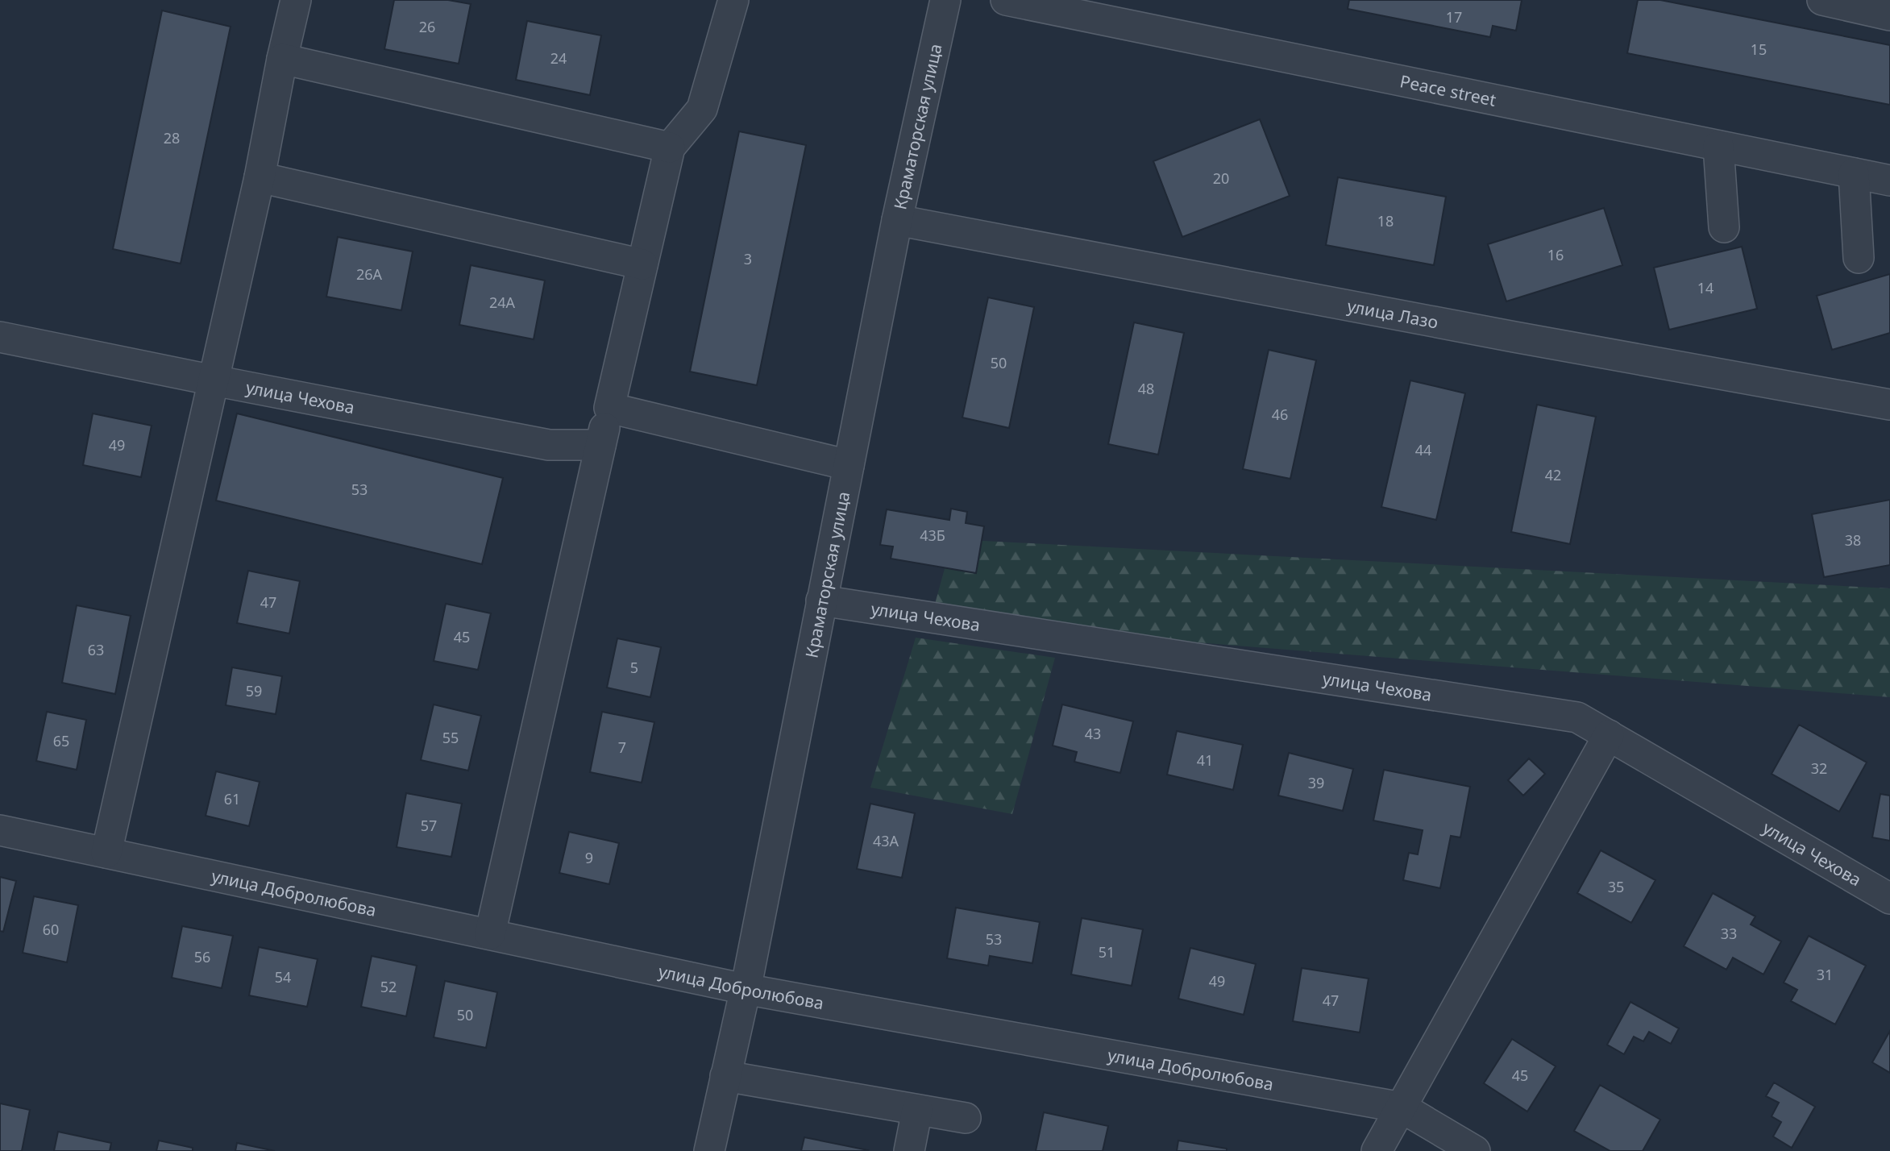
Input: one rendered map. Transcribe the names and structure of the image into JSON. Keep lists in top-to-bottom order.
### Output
{
  "streets": {
    "street": [
      "Peace street",
      "Краматорская улица",
      "улица Лазо",
      "улица Чехова",
      "улица Добролюбова"
    ]
  },
  "crossings": [
    ["Краматорская улица", "улица Лазо"],
    ["Краматорская улица", "улица Чехова"],
    ["Краматорская улица", "улица Добролюбова"]
  ],
  "house_numbers": [
    "17",
    "26",
    "15",
    "24",
    "28",
    "20",
    "18",
    "16",
    "3",
    "26А",
    "14",
    "24А",
    "50",
    "48",
    "46",
    "49",
    "44",
    "42",
    "53",
    "43Б",
    "38",
    "47",
    "45",
    "63",
    "5",
    "59",
    "43",
    "55",
    "65",
    "7",
    "41",
    "32",
    "39",
    "61",
    "57",
    "43А",
    "9",
    "35",
    "60",
    "33",
    "53",
    "51",
    "56",
    "31",
    "54",
    "49",
    "52",
    "47",
    "50",
    "45"
  ]
}
